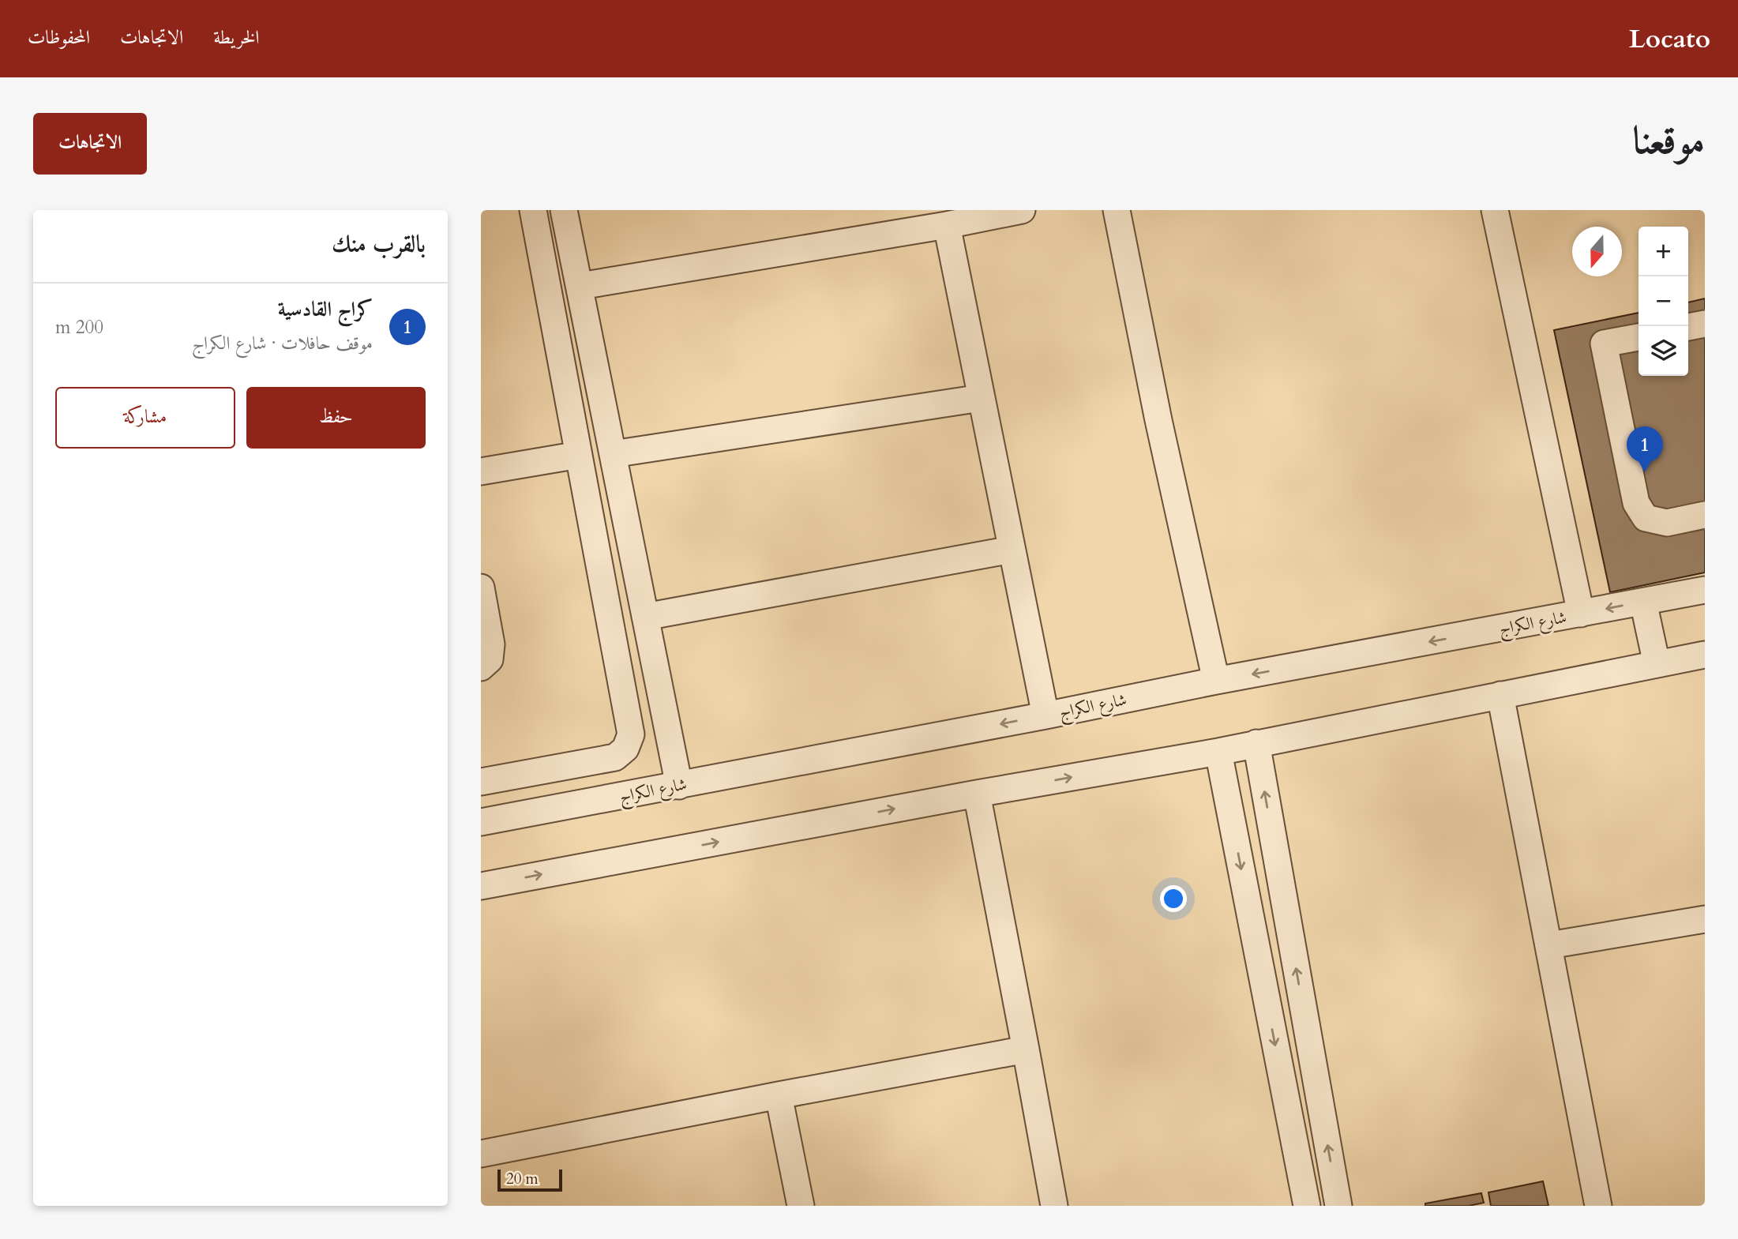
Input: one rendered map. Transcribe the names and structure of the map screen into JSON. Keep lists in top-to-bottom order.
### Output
{
  "streets": {
    "street": ["شارع الكراج"]
  },
  "scale_bar": "20 m",
  "north": "bottom",
  "page": {
    "header": "Locato",
    "nav": ["الخريطة", "الاتجاهات", "المحفوظات"],
    "title": "موقعنا",
    "buttons": [
      "الاتجاهات",
      ["حفظ", "مشاركة"]
    ],
    "heading": "بالقرب منك",
    "map_buttons": ["+", "−"],
    "list": [
      {
        "mark": "1",
        "name": "كراج القادسية",
        "note": "موقف حافلات · شارع الكراج",
        "value": "200 m"
      }
    ],
    "pins": "1",
    "scale": "20 m"
  }
}
